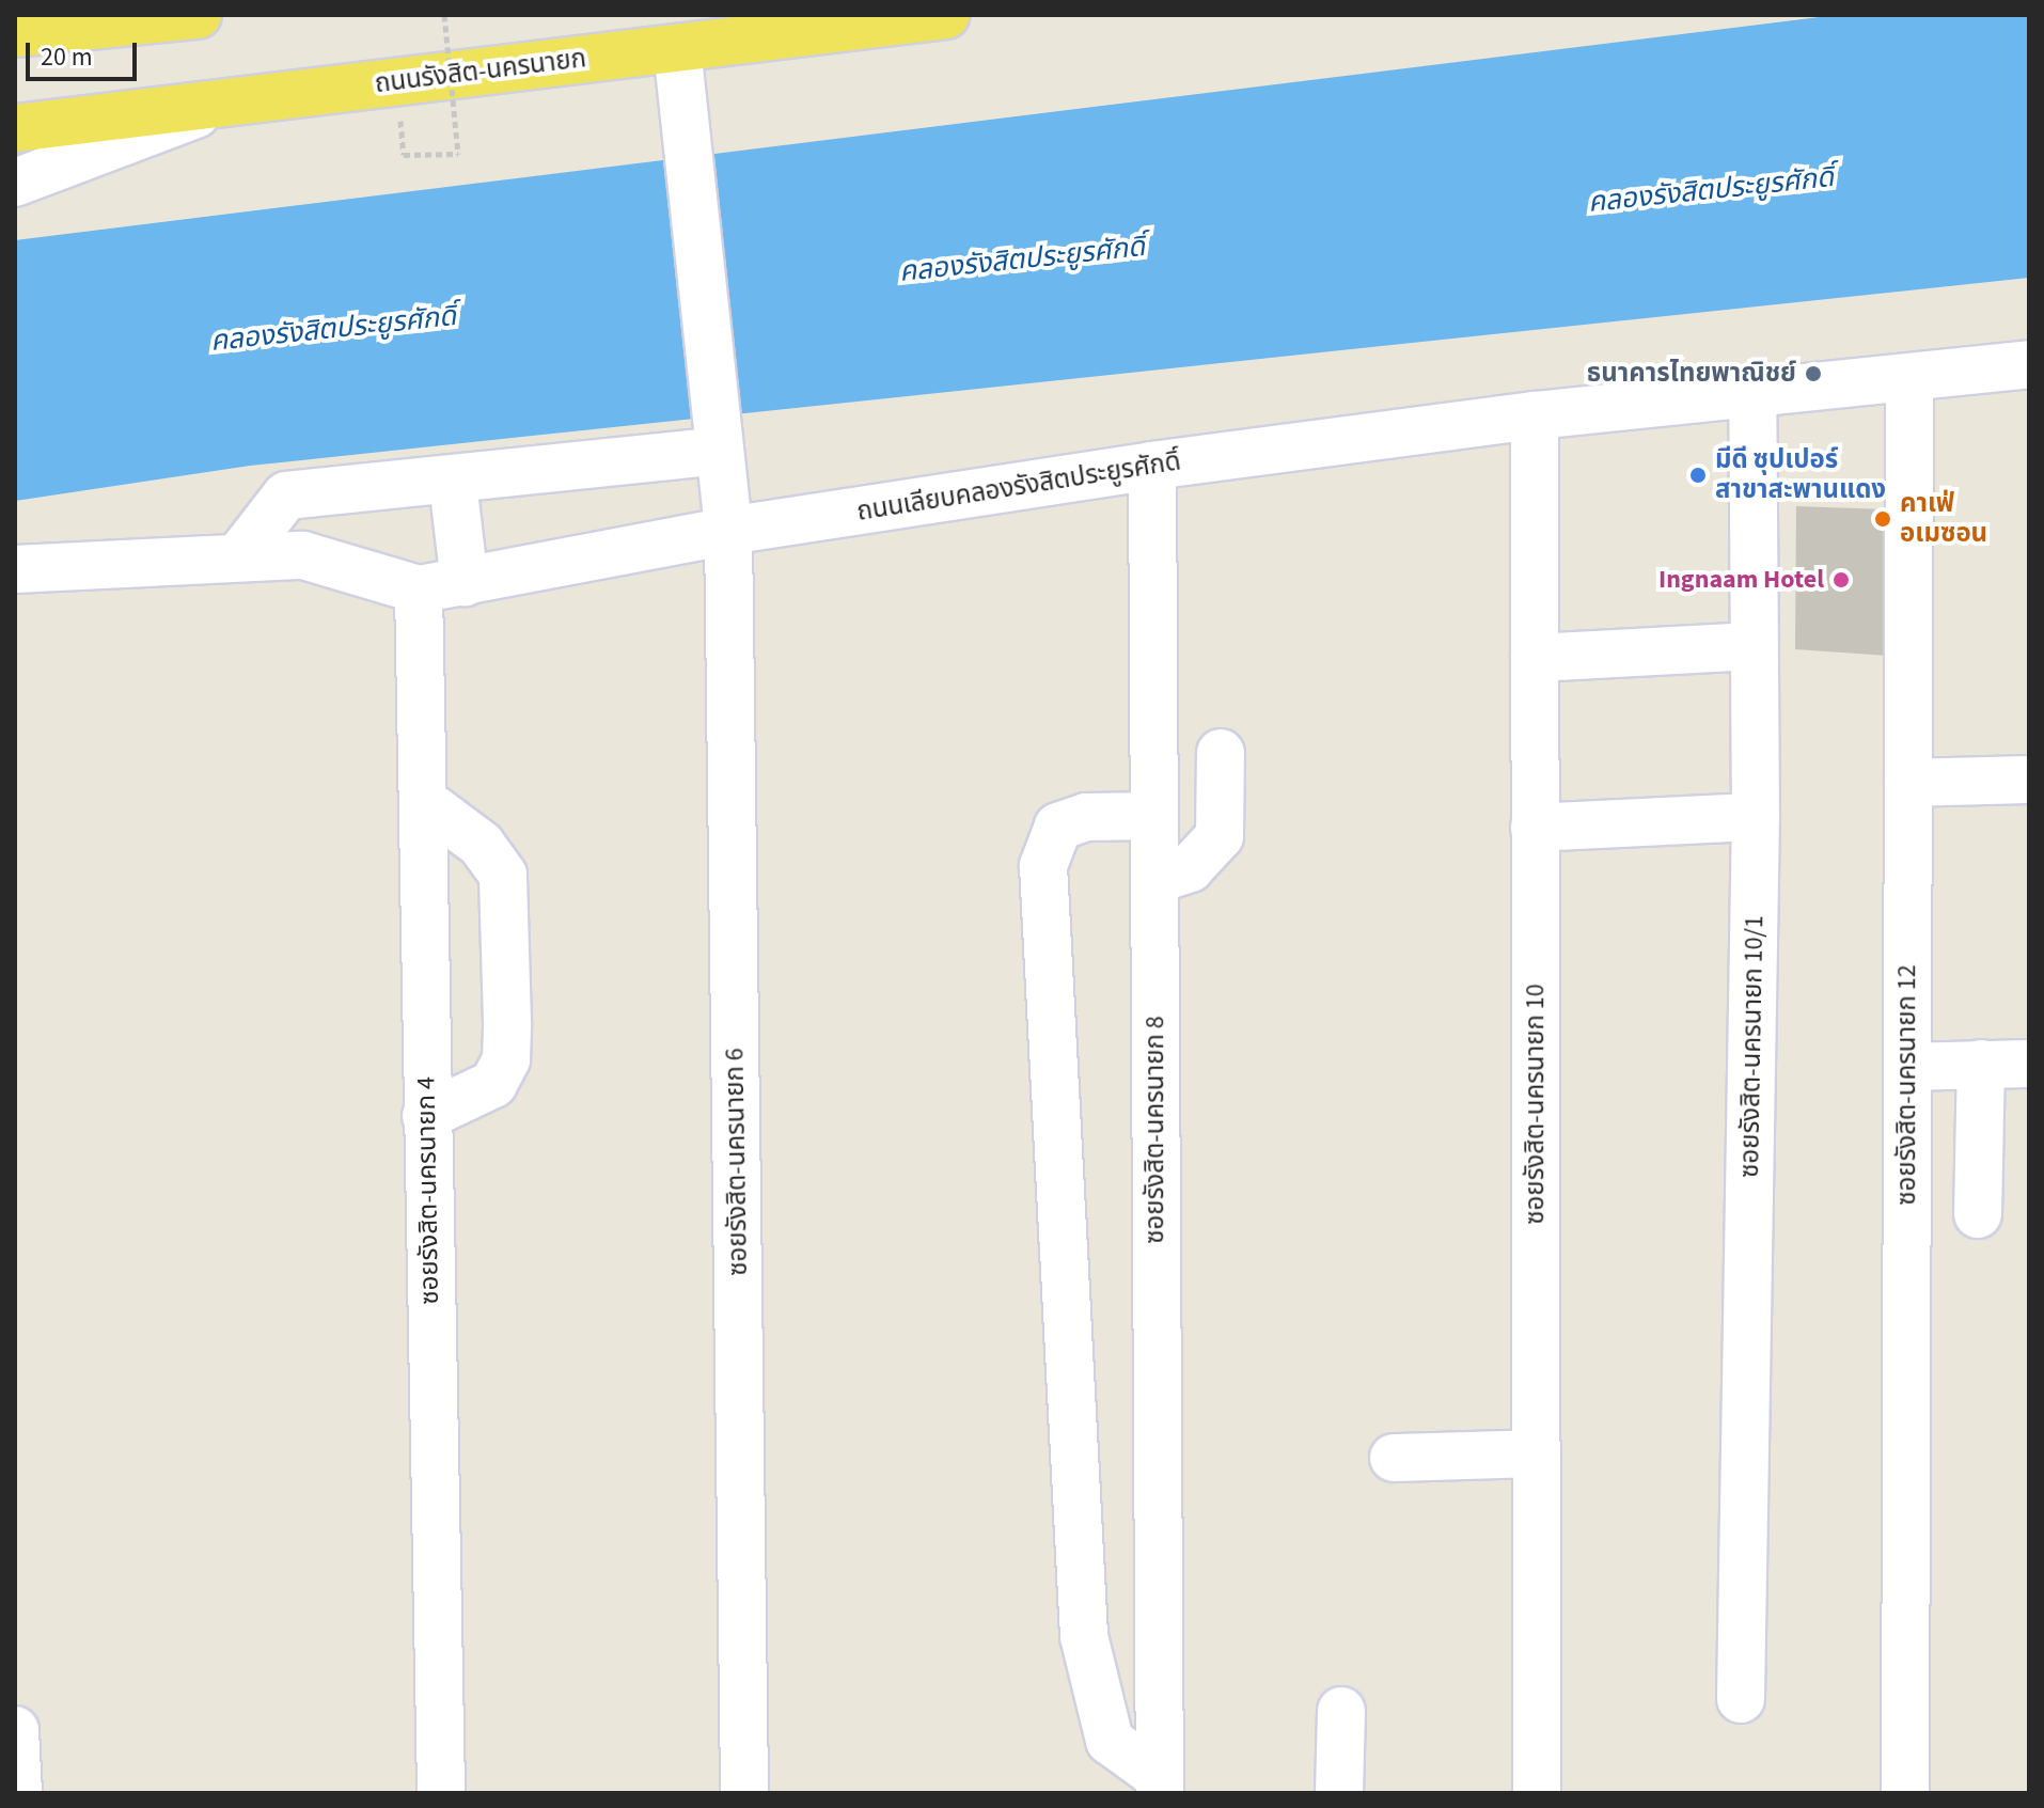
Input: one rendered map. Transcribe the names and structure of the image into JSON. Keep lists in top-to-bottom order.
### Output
{
  "streets": {
    "main road": ["ถนนรังสิต-นครนายก"],
    "street": [
      "ถนนเลียบคลองรังสิตประยูรศักดิ์",
      "ซอยรังสิต-นครนายก 10/1",
      "ซอยรังสิต-นครนายก 12",
      "ซอยรังสิต-นครนายก 10",
      "ซอยรังสิต-นครนายก 8",
      "ซอยรังสิต-นครนายก 6",
      "ซอยรังสิต-นครนายก 4"
    ]
  },
  "crossings": [
    ["ถนนรังสิต-นครนายก", "ซอยรังสิต-นครนายก 6"],
    ["ถนนเลียบคลองรังสิตประยูรศักดิ์", "ซอยรังสิต-นครนายก 10/1"],
    ["ถนนเลียบคลองรังสิตประยูรศักดิ์", "ซอยรังสิต-นครนายก 12"],
    ["ถนนเลียบคลองรังสิตประยูรศักดิ์", "ซอยรังสิต-นครนายก 10"],
    ["ถนนเลียบคลองรังสิตประยูรศักดิ์", "ซอยรังสิต-นครนายก 8"],
    ["ถนนเลียบคลองรังสิตประยูรศักดิ์", "ซอยรังสิต-นครนายก 6"],
    ["ถนนเลียบคลองรังสิตประยูรศักดิ์", "ซอยรังสิต-นครนายก 4"]
  ],
  "water": ["คลองรังสิตประยูรศักดิ์"],
  "places": [
    "ธนาคารไทยพาณิชย์",
    "มีดี ซุปเปอร์ สาขาสะพานแดง",
    "คาเฟ่ อเมซอน",
    "Ingnaam Hotel"
  ],
  "scale_bar": "20 m"
}
